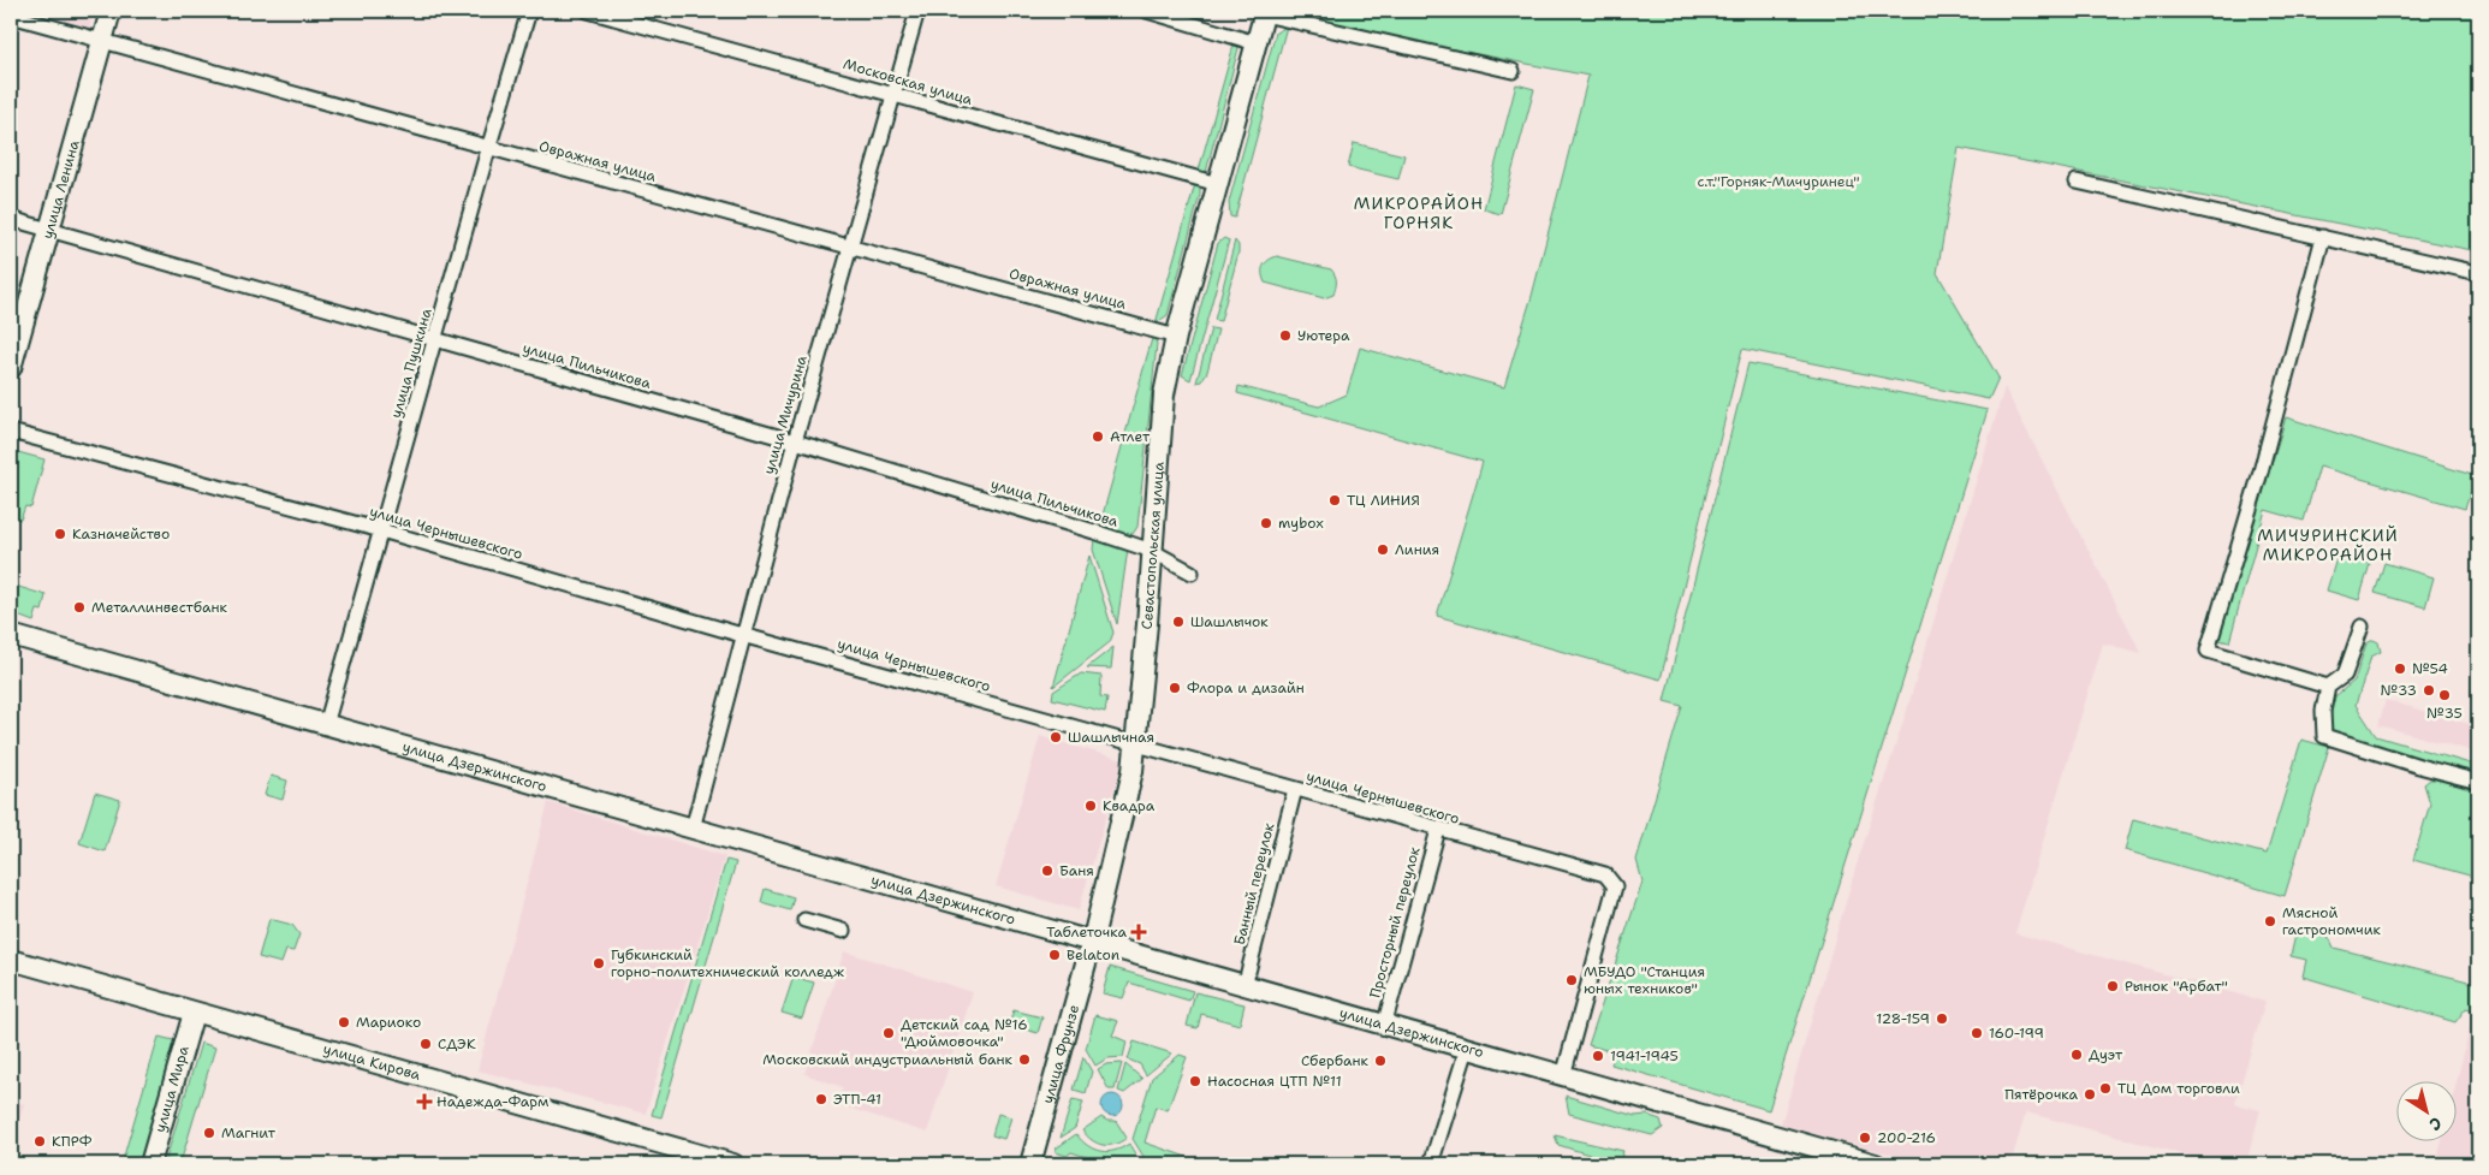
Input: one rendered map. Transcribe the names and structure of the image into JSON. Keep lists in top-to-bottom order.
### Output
{
  "streets": {
    "main road": [
      "улица Ленина",
      "Севастопольская улица",
      "улица Дзержинского",
      "улица Фрунзе",
      "улица Кирова",
      "улица Мира"
    ],
    "street": [
      "Московская улица",
      "Овражная улица",
      "улица Пушкина",
      "улица Пильчикова",
      "улица Мичурина",
      "улица Чернышевского",
      "Банный переулок",
      "Просторный переулок"
    ]
  },
  "crossings": [
    ["Московская улица", "улица Мичурина"],
    ["Московская улица", "Севастопольская улица"],
    ["Овражная улица", "улица Ленина"],
    ["Овражная улица", "улица Пушкина"],
    ["Овражная улица", "улица Мичурина"],
    ["Овражная улица", "Севастопольская улица"],
    ["улица Ленина", "улица Пильчикова"],
    ["улица Пушкина", "улица Пильчикова"],
    ["улица Пушкина", "улица Чернышевского"],
    ["улица Пушкина", "улица Дзержинского"],
    ["улица Пильчикова", "улица Мичурина"],
    ["улица Пильчикова", "Севастопольская улица"],
    ["улица Мичурина", "улица Чернышевского"],
    ["улица Мичурина", "улица Дзержинского"],
    ["улица Чернышевского", "Севастопольская улица"],
    ["улица Чернышевского", "улица Дзержинского"],
    ["улица Чернышевского", "Банный переулок"],
    ["улица Чернышевского", "Просторный переулок"],
    ["Севастопольская улица", "улица Дзержинского"],
    ["Севастопольская улица", "улица Фрунзе"],
    ["улица Дзержинского", "Банный переулок"],
    ["улица Дзержинского", "Просторный переулок"],
    ["улица Дзержинского", "улица Фрунзе"],
    ["улица Кирова", "улица Мира"]
  ],
  "districts": ["МИКРОРАЙОН ГОРНЯК", "МИЧУРИНСКИЙ МИКРОРАЙОН"],
  "parks": ["с.т.\"Горняк-Мичуринец\""],
  "places": {
    "other": [
      "Уютера",
      "Атлет",
      "ТЦ ЛИНИЯ",
      "mybox",
      "Казначейство",
      "Линия",
      "Металлинвестбанк",
      "Шашлычок",
      "№54",
      "Флора и дизайн",
      "№33",
      "№35",
      "Шашлычная",
      "Квадра",
      "Баня",
      "Мясной гастрономчик",
      "Belaton",
      "Губкинский горно-политехнический колледж",
      "МБУДО \"Станция юных техников\"",
      "Рынок \"Арбат\"",
      "128-159",
      "Мариоко",
      "Детский сад №16 \"Дюймовочка\"",
      "160-199",
      "СДЭК",
      "Дуэт",
      "1941-1945",
      "Московский индустриальный банк",
      "Сбербанк",
      "Насосная ЦТП №11",
      "ТЦ Дом торговли",
      "Пятёрочка",
      "ЭТП-41",
      "Магнит",
      "200-216",
      "КПРФ"
    ],
    "health": ["Таблеточка", "Надежда-Фарм"]
  },
  "north": "bottom right"
}
